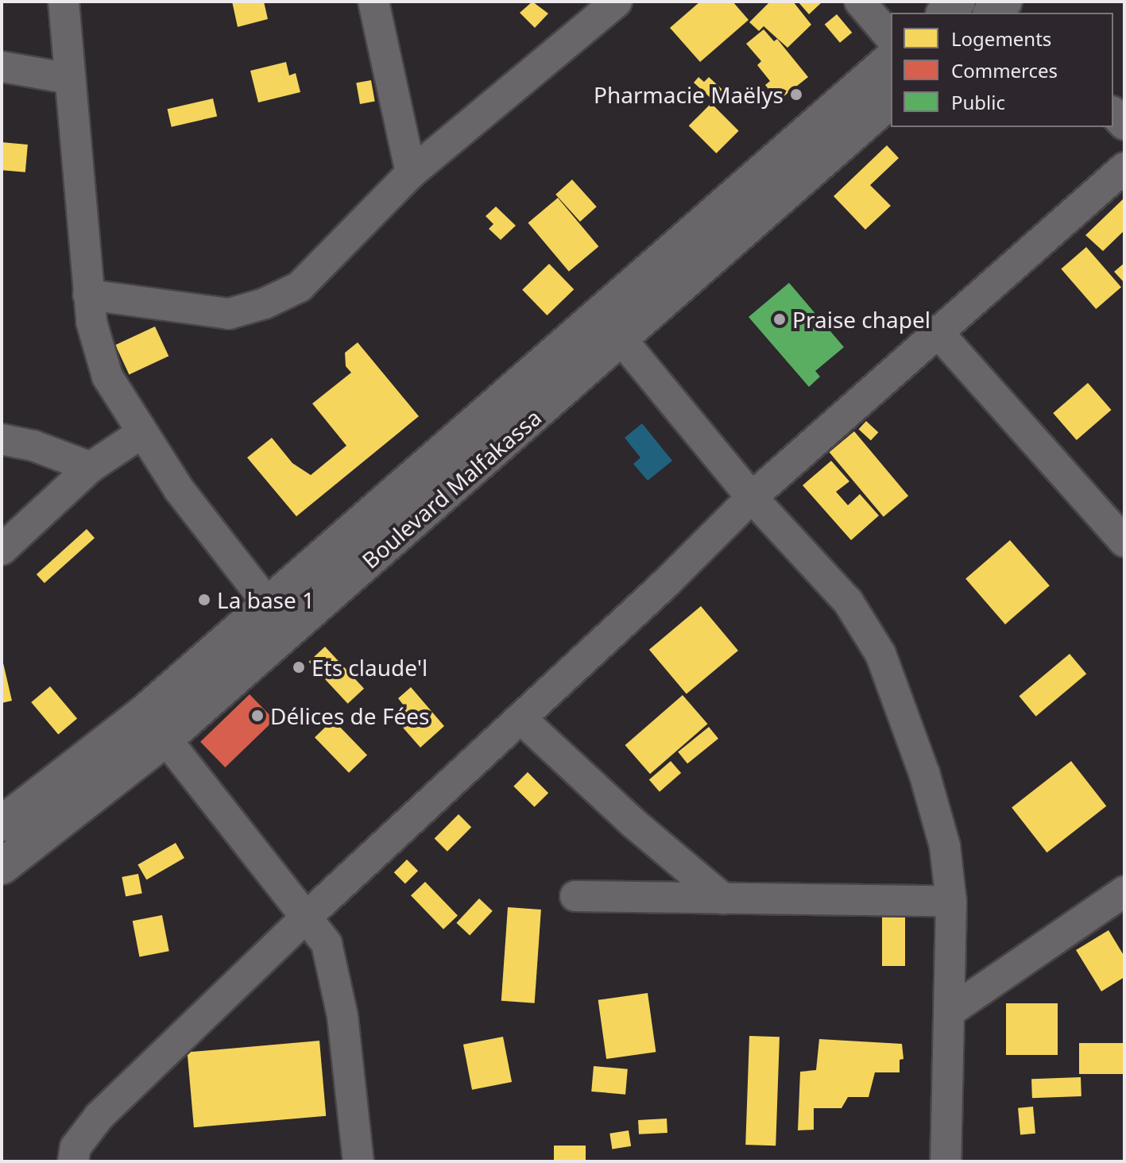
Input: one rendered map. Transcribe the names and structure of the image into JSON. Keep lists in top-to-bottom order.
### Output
{
  "streets": {
    "main road": ["Boulevard Malfakassa"]
  },
  "places": [
    "Pharmacie Maëlys",
    "Praise chapel",
    "La base 1",
    "Ets claude'l",
    "Délices de Fées"
  ],
  "legend": ["Logements", "Commerces", "Public"]
}
